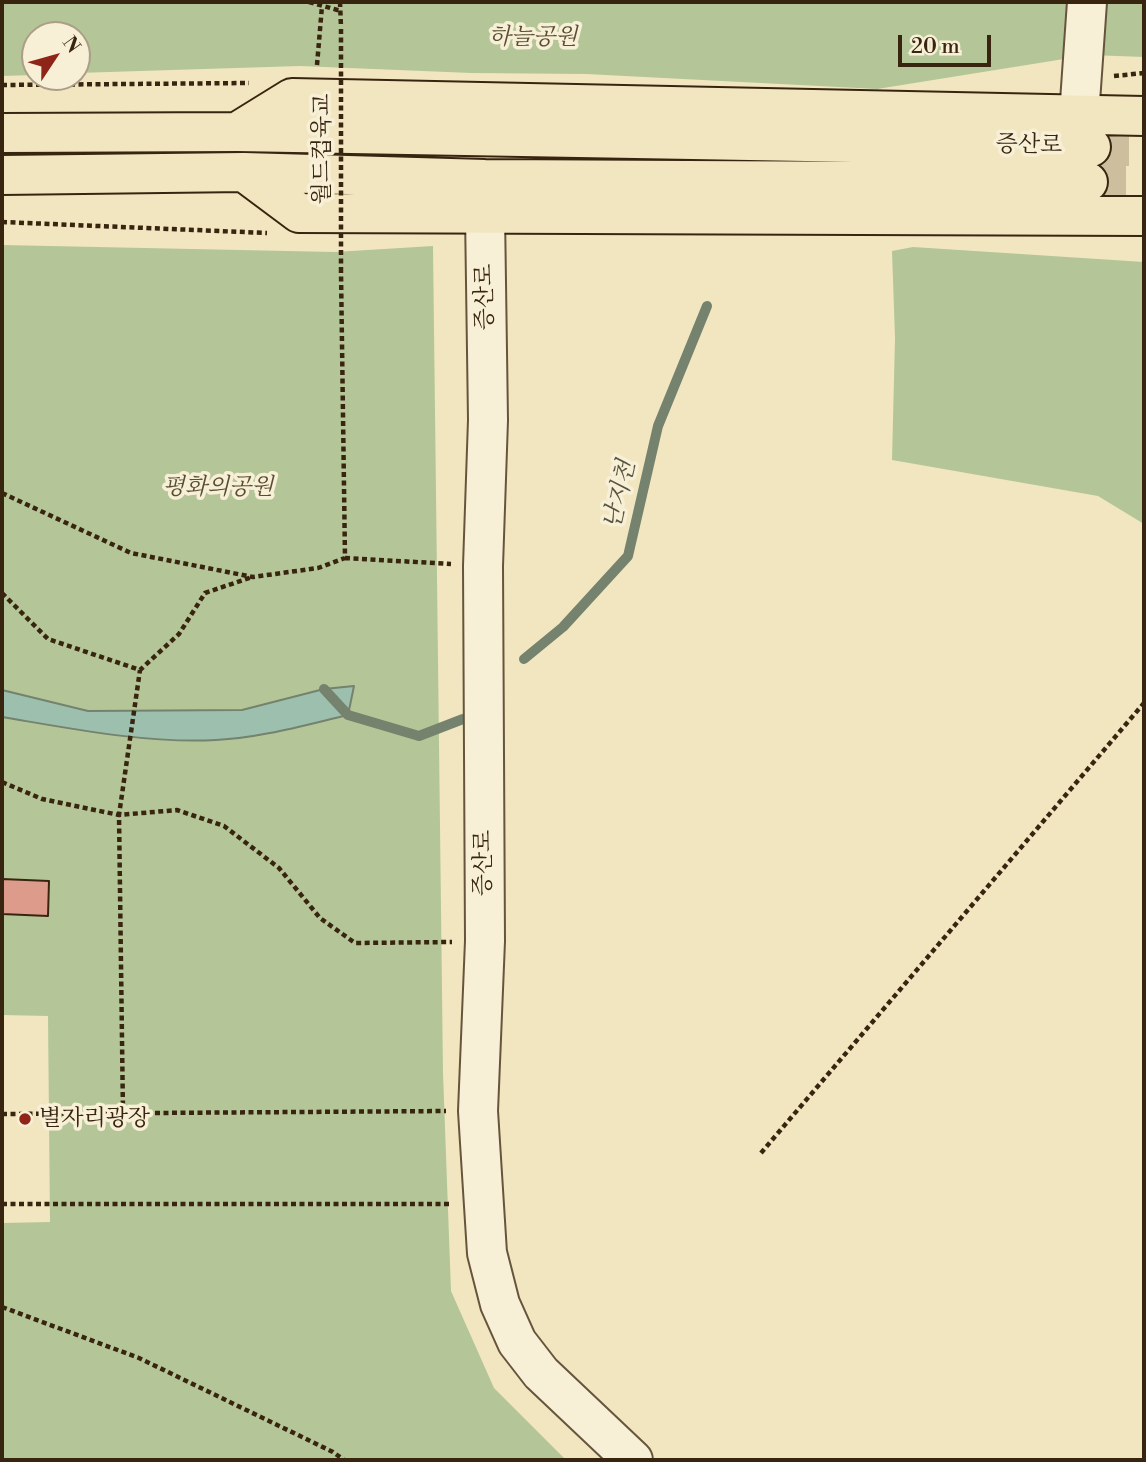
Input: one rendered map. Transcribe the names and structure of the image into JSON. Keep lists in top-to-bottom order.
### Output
{
  "streets": {
    "main road": ["증산로"],
    "path": ["월드컵육교"]
  },
  "water": ["난지천"],
  "parks": ["하늘공원", "평화의공원"],
  "places": ["별자리광장"],
  "scale_bar": "20 m",
  "north": "top right"
}
